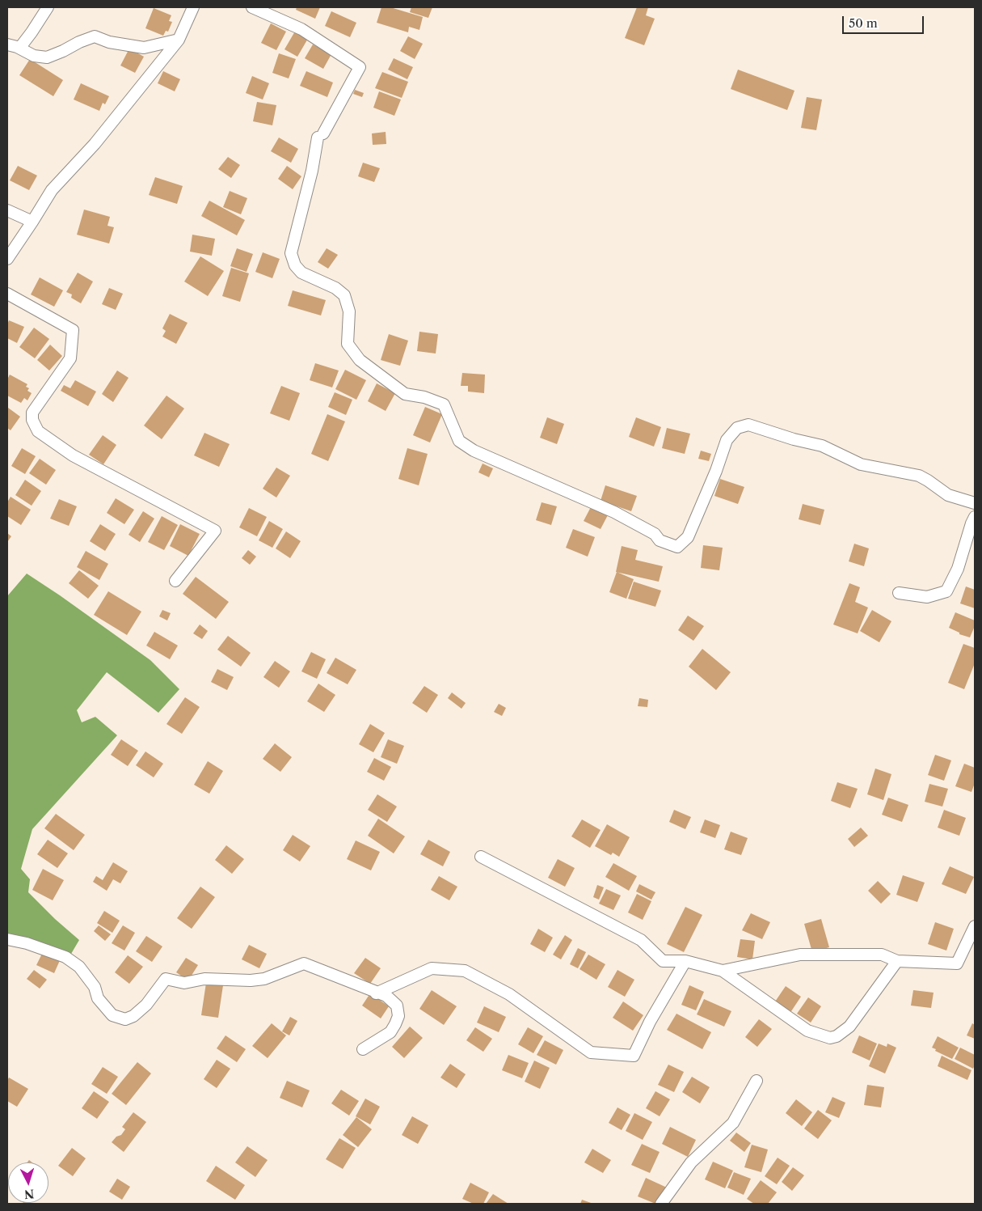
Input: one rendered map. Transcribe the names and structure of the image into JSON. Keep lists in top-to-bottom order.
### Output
{
  "scale_bar": "50 m",
  "north": "bottom"
}
